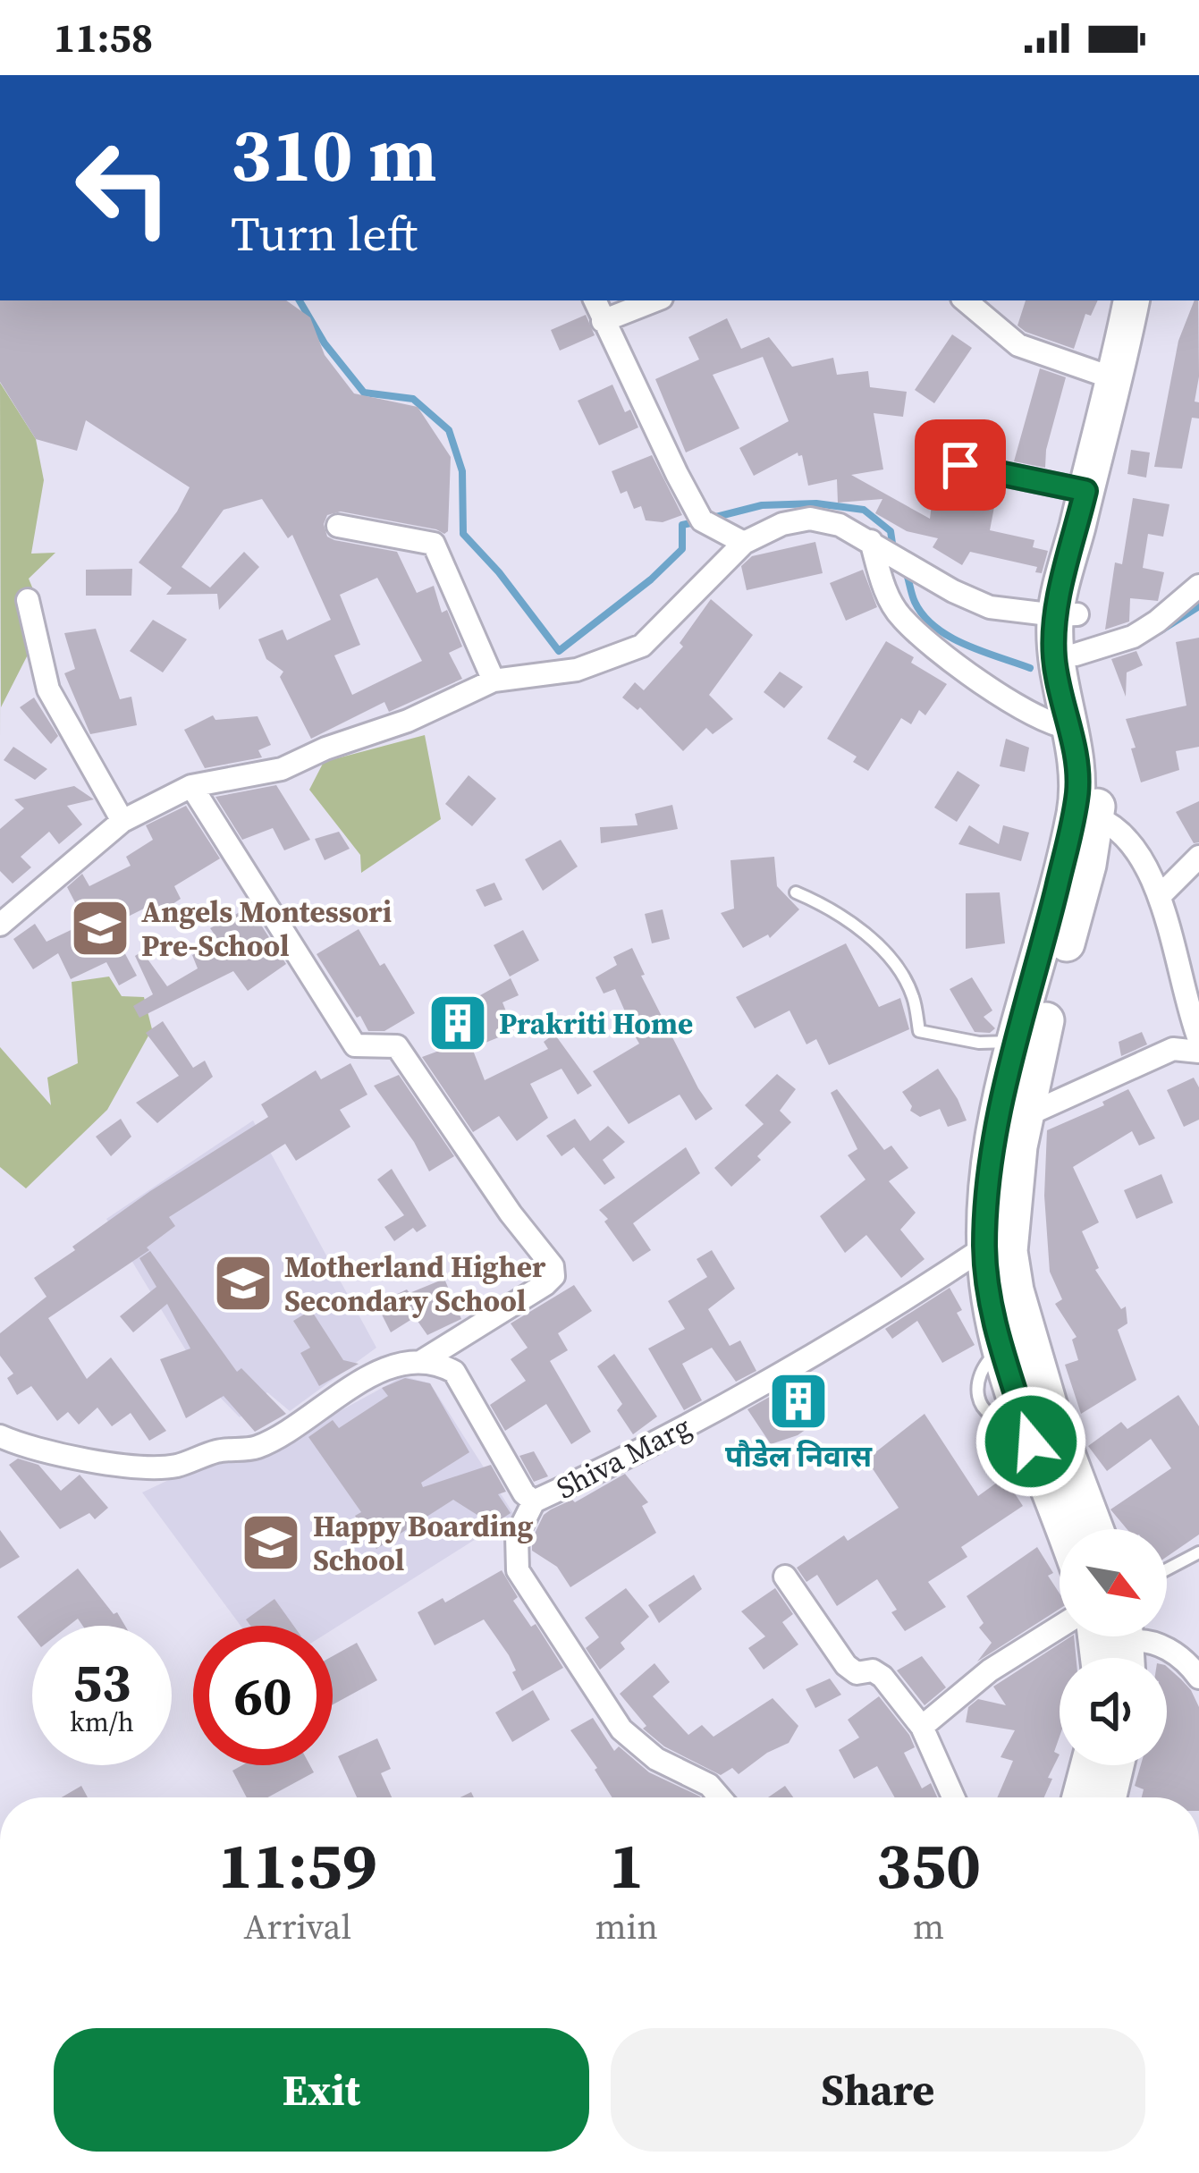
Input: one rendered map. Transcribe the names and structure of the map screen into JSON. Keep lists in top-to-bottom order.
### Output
{
  "streets": {
    "street": ["Shiva Marg"]
  },
  "places": {
    "school or university": ["Angels Montessori Pre-School", "Motherland Higher Secondary School", "Happy Boarding School"],
    "building": ["Prakriti Home", "पौडेल निवास"]
  },
  "north": "bottom right",
  "page": {
    "status": "11:58",
    "turn": ["310 m", "Turn left"],
    "speed": "53 km/h",
    "limit": "60",
    "eta": [
      "11:59",
      "Arrival",
      "1",
      "min",
      "350",
      "m"
    ],
    "buttons": ["Exit", "Share"]
  }
}
